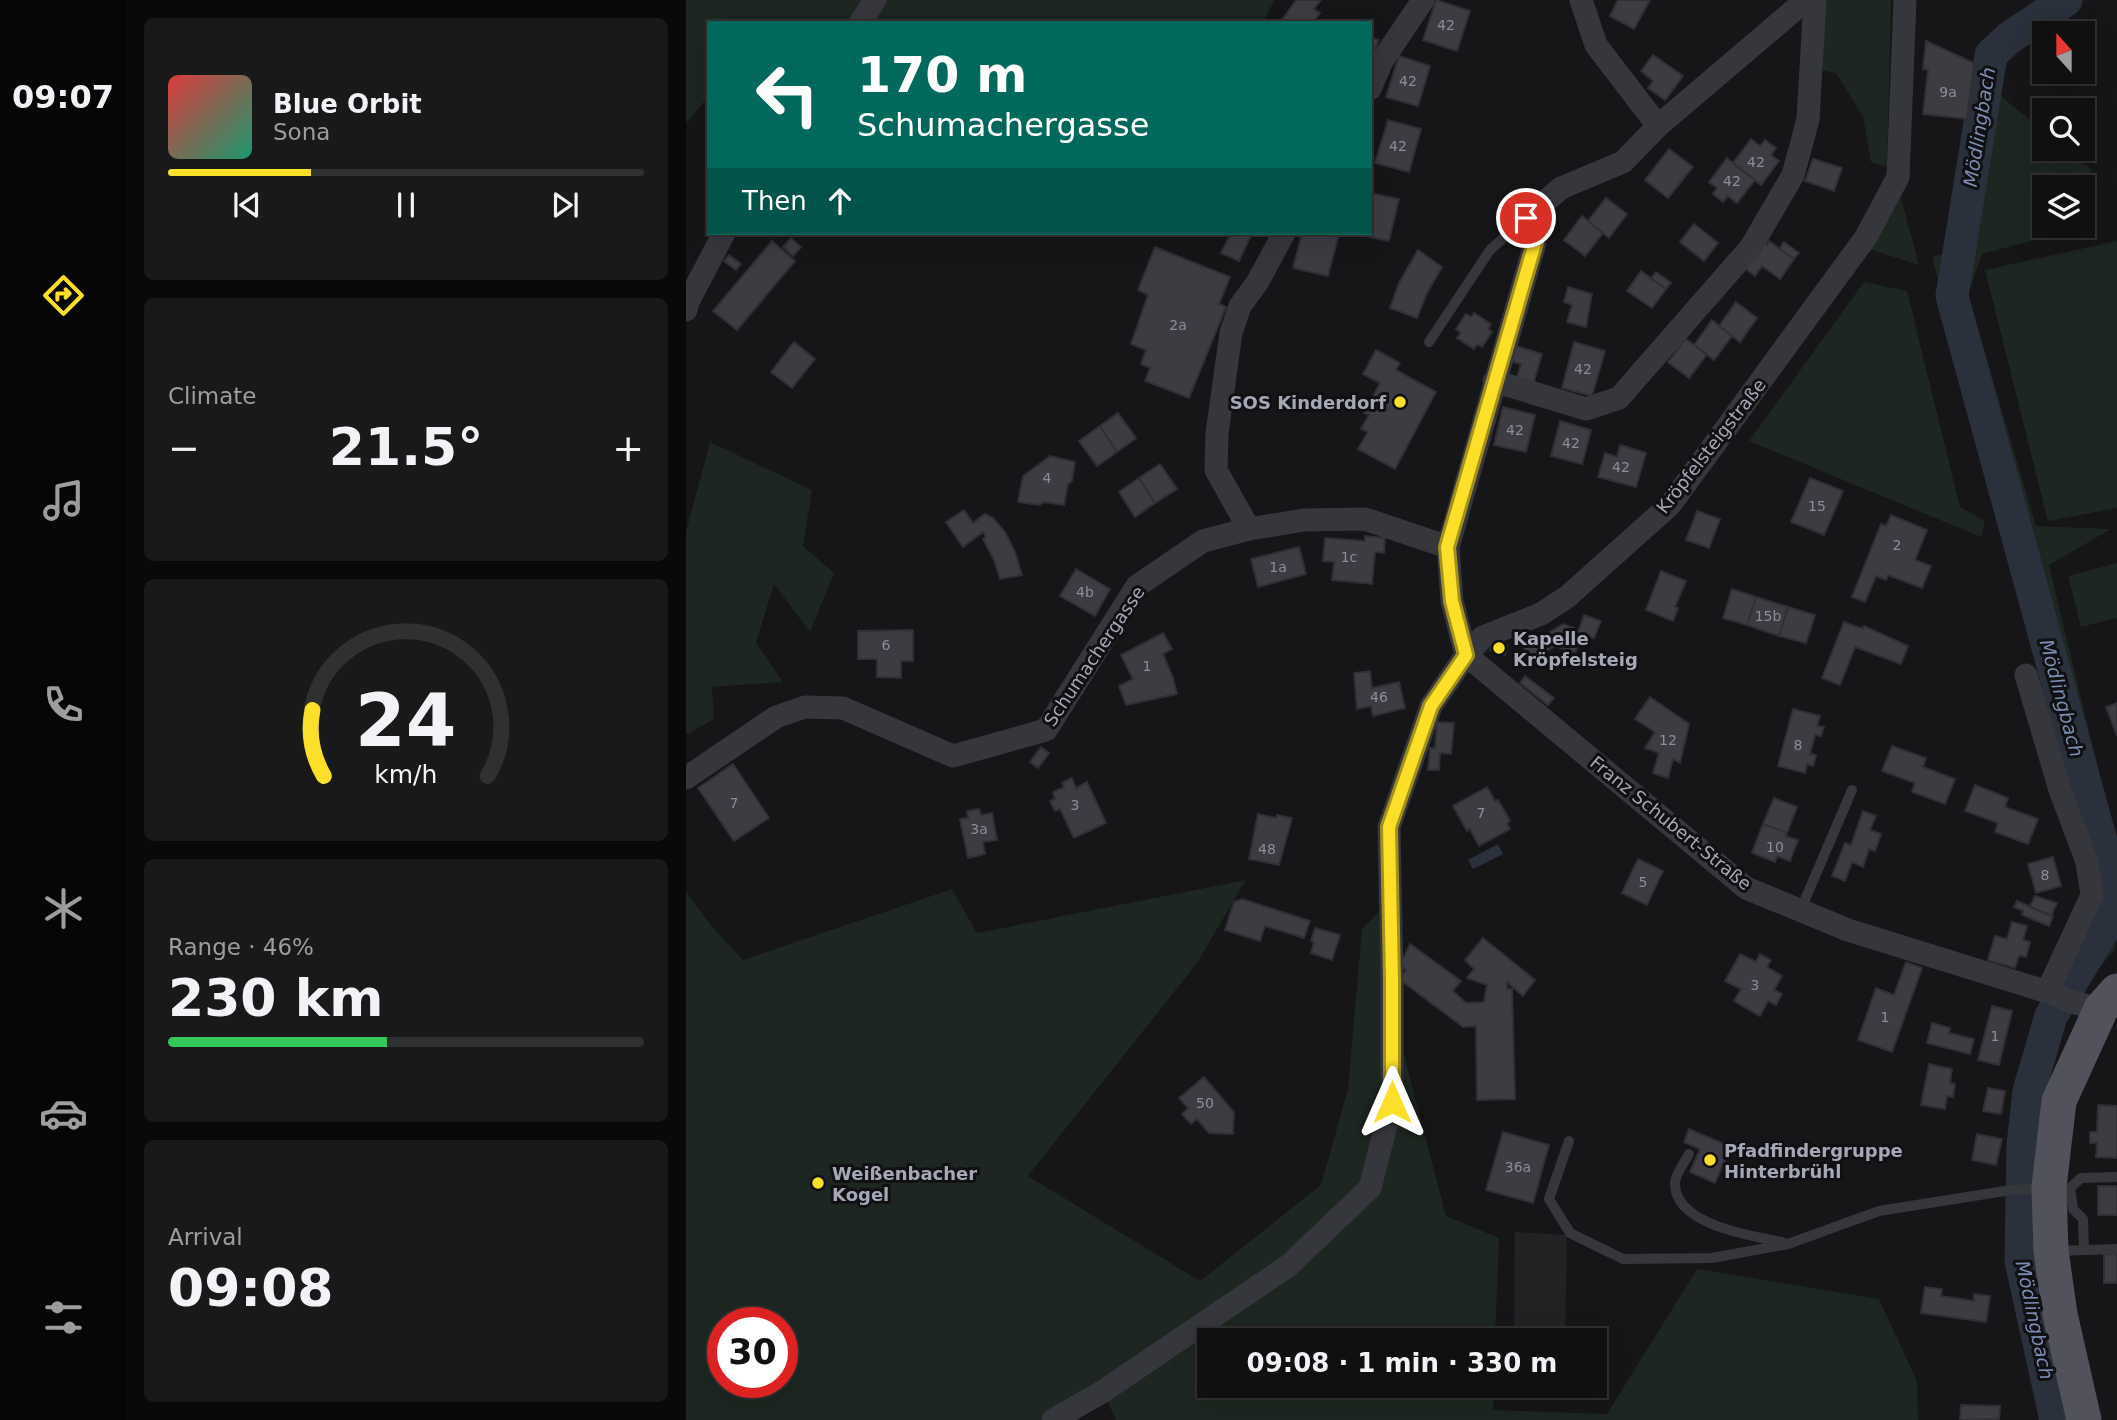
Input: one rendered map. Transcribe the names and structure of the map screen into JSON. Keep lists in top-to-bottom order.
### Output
{
  "streets": {
    "street": ["Kröpfelsteigstraße", "Schumachergasse", "Franz Schubert-Straße"]
  },
  "crossings": [
    ["Kröpfelsteigstraße", "Franz Schubert-Straße"]
  ],
  "water": ["Mödlingbach"],
  "places": [
    "SOS Kinderdorf",
    "Kapelle Kröpfelsteig",
    "Pfadfindergruppe Hinterbrühl",
    "Weißenbacher Kogel"
  ],
  "house_numbers": [
    "42",
    "42",
    "9a",
    "42",
    "42",
    "42",
    "2a",
    "42",
    "42",
    "42",
    "42",
    "4",
    "15",
    "2",
    "1c",
    "1a",
    "4b",
    "15b",
    "6",
    "1",
    "46",
    "12",
    "8",
    "7",
    "3",
    "7",
    "3a",
    "10",
    "48",
    "8",
    "5",
    "3",
    "1",
    "1",
    "50",
    "36a"
  ],
  "north": "top",
  "page": {
    "tabs": "09:07",
    "turn": ["170 m", "Schumachergasse"],
    "song": ["Blue Orbit", "Sona"],
    "then": "Then",
    "tile": [
      "Climate",
      ["Range · 46%", "230 km"],
      ["Arrival", "09:08"]
    ],
    "heat": ["−", "21.5°", "+"],
    "limit": "30",
    "trip": "09:08 · 1 min · 330 m",
    "gauge": ["24", "km/h"]
  }
}
